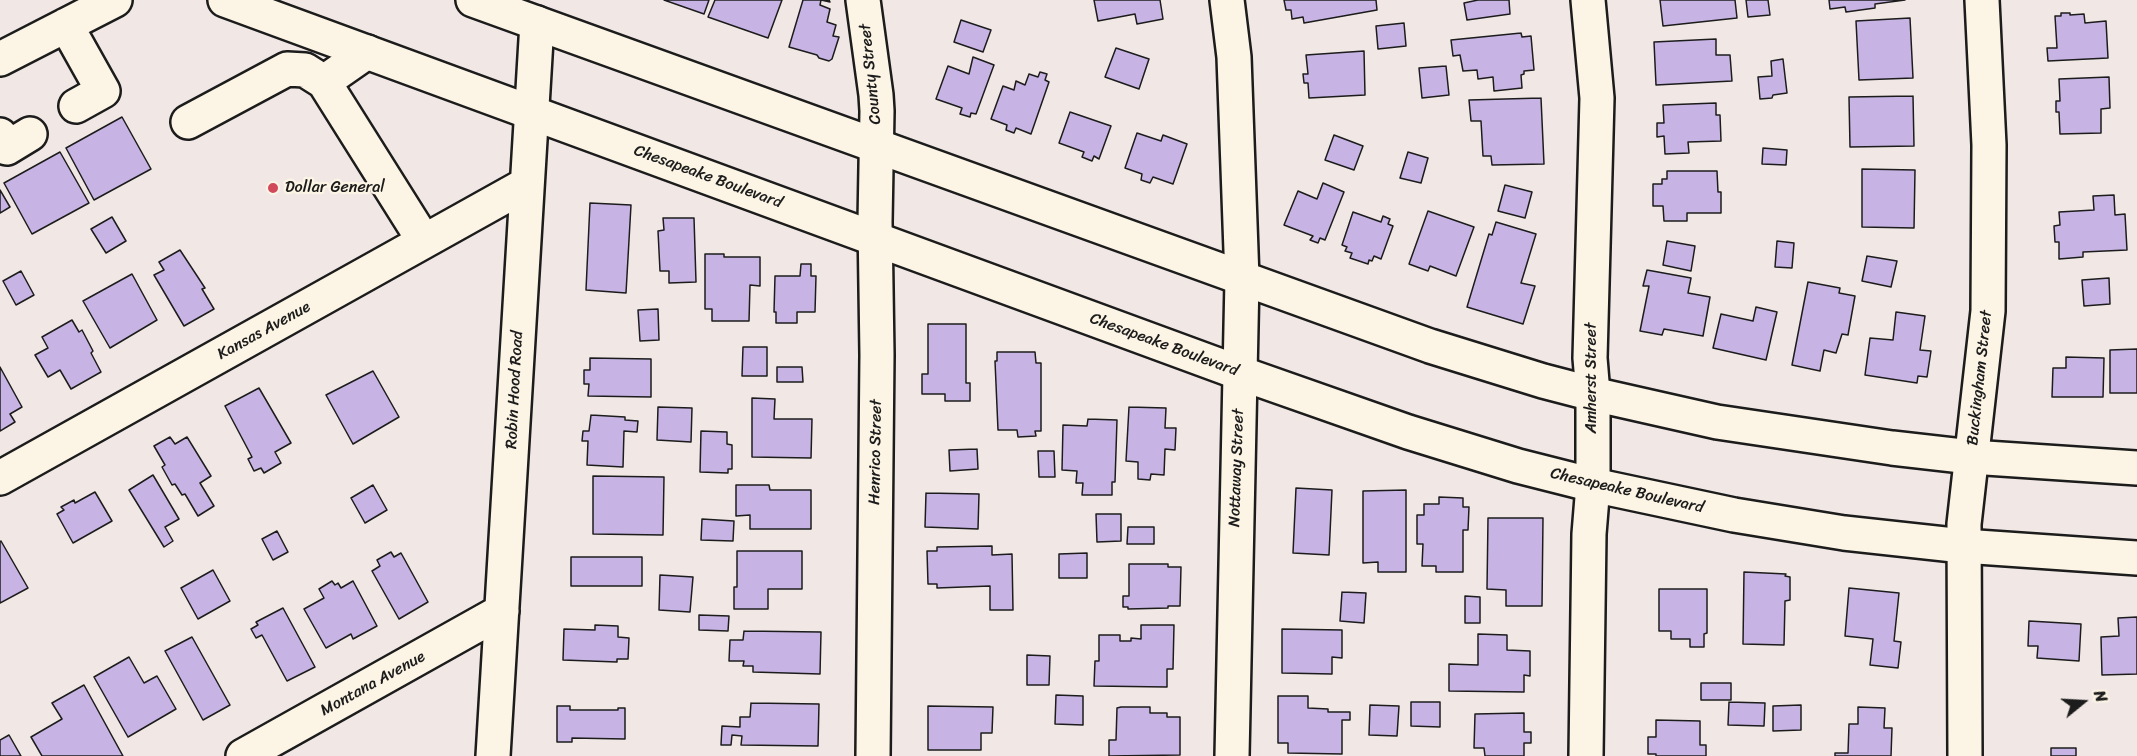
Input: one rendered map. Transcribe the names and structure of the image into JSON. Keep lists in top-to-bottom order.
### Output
{
  "streets": {
    "street": [
      "County Street",
      "Chesapeake Boulevard",
      "Kansas Avenue",
      "Amherst Street",
      "Buckingham Street",
      "Robin Hood Road",
      "Henrico Street",
      "Nottaway Street",
      "Montana Avenue"
    ]
  },
  "crossings": [
    ["County Street", "Henrico Street"],
    ["Chesapeake Boulevard", "Amherst Street"],
    ["Chesapeake Boulevard", "Buckingham Street"],
    ["Chesapeake Boulevard", "Robin Hood Road"],
    ["Chesapeake Boulevard", "Henrico Street"],
    ["Chesapeake Boulevard", "Nottaway Street"],
    ["Kansas Avenue", "Robin Hood Road"],
    ["Robin Hood Road", "Montana Avenue"]
  ],
  "places": ["Dollar General"],
  "north": "right"
}
